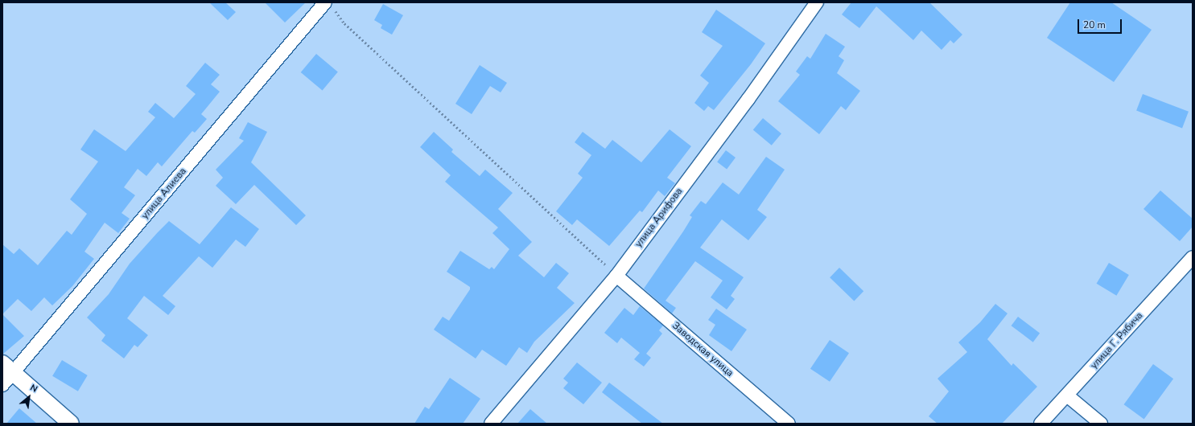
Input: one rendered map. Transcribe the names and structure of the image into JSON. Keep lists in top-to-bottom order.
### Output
{
  "streets": {
    "street": [
      "улица Алиева",
      "улица Арифова",
      "улица Г. Рябича",
      "Заводская улица"
    ]
  },
  "crossings": [
    ["улица Арифова", "Заводская улица"]
  ],
  "scale_bar": "20 m",
  "north": "top right"
}
